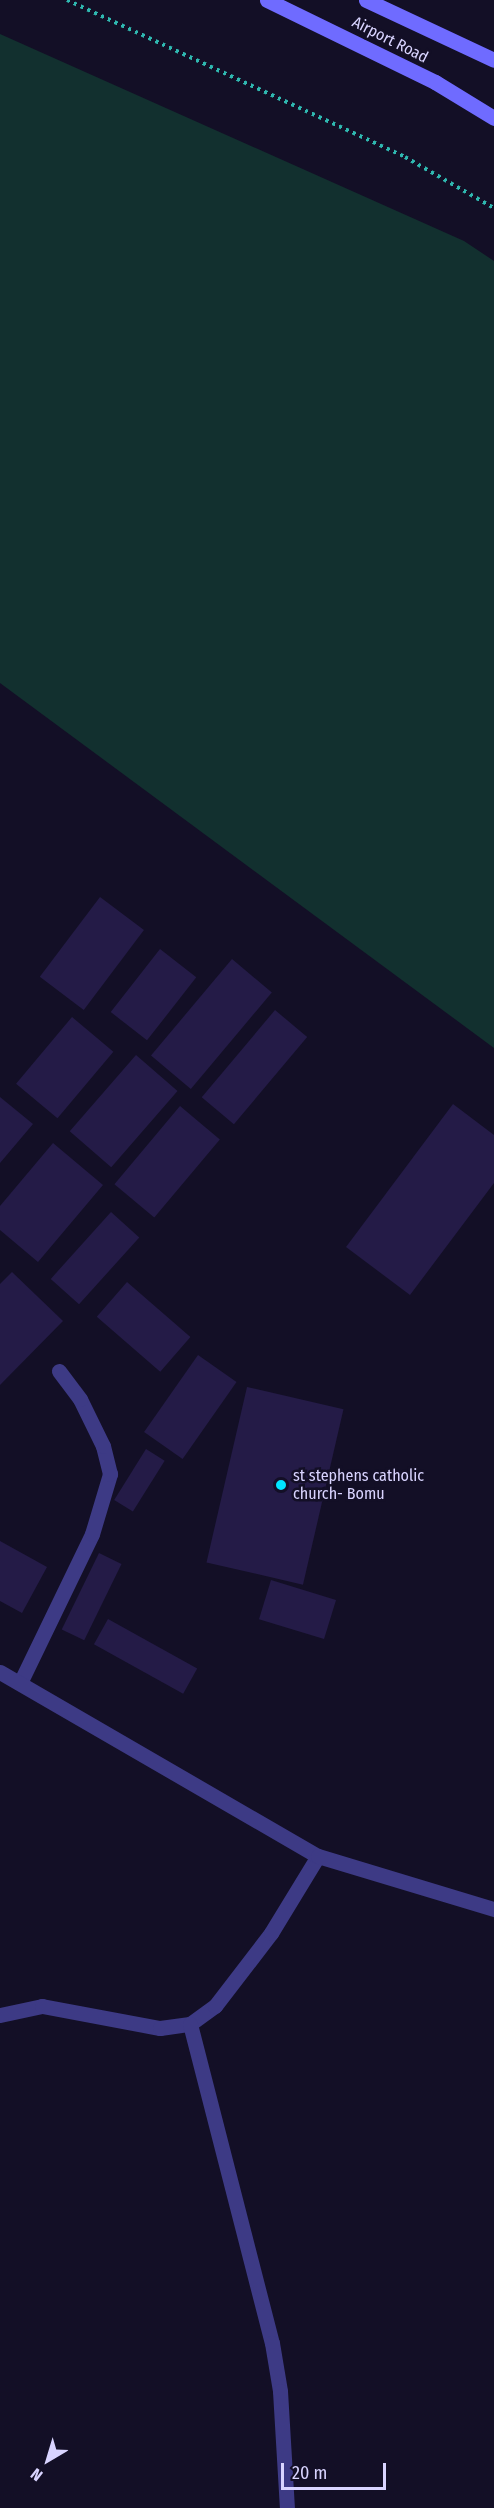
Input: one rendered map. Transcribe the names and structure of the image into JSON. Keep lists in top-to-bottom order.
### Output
{
  "streets": {
    "main road": ["Airport Road"]
  },
  "places": ["st stephens catholic church- Bomu"],
  "scale_bar": "20 m",
  "north": "bottom left"
}
